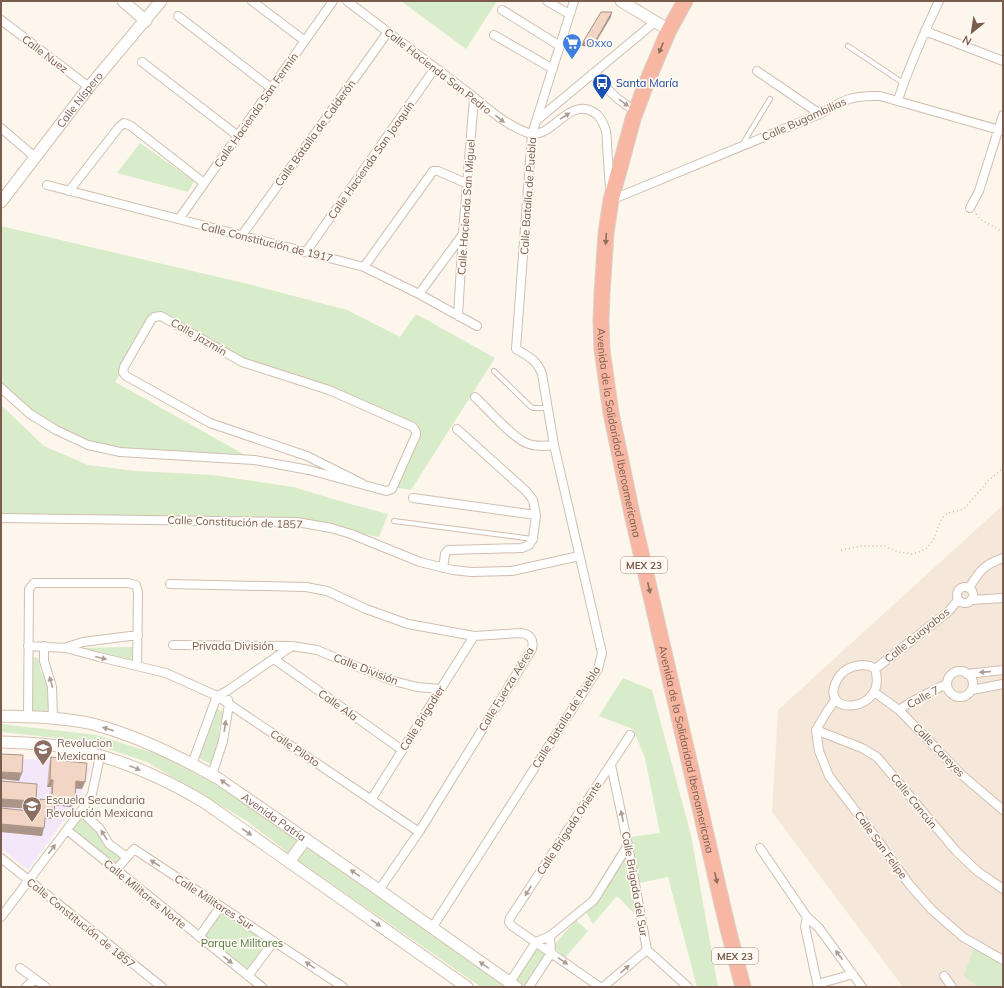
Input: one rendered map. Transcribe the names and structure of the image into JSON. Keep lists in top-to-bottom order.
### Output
{
  "streets": {
    "highway": ["Avenida de la Solidaridad Iberoamericana", "MEX 23"],
    "street": [
      "Calle Nuez",
      "Calle Hacienda San Pedro",
      "Calle Níspero",
      "Calle Hacienda San Fermín",
      "Calle Bugambilias",
      "Calle Batalla de Calderón",
      "Calle Hacienda San Joaquín",
      "Calle Batalla de Puebla",
      "Calle Hacienda San Miguel",
      "Calle Constitución de 1917",
      "Calle Jazmín",
      "Calle Constitución de 1857",
      "Calle Guayabos",
      "Privada División",
      "Calle División",
      "Calle Fuerza Aérea",
      "Calle 7",
      "Calle Ala",
      "Calle Brigadier",
      "Calle Piloto",
      "Calle Careyes",
      "Calle Cancún",
      "Avenida Patria",
      "Calle Brigada Oriente",
      "Calle San Felipe",
      "Calle Brigada del Sur",
      "Calle Militares Norte",
      "Calle Militares Sur"
    ]
  },
  "crossings": [
    ["Calle Nuez", "Calle Níspero"],
    ["Calle Hacienda San Pedro", "Calle Batalla de Calderón"],
    ["Calle Hacienda San Pedro", "Calle Hacienda San Joaquín"],
    ["Calle Hacienda San Pedro", "Calle Batalla de Puebla"],
    ["Calle Hacienda San Pedro", "Calle Hacienda San Miguel"],
    ["Calle Hacienda San Fermín", "Calle Constitución de 1917"],
    ["Calle Bugambilias", "Avenida de la Solidaridad Iberoamericana"],
    ["Calle Batalla de Calderón", "Calle Constitución de 1917"],
    ["Calle Hacienda San Joaquín", "Calle Constitución de 1917"],
    ["Calle Batalla de Puebla", "Calle Constitución de 1857"],
    ["Calle Batalla de Puebla", "Avenida Patria"],
    ["Calle Hacienda San Miguel", "Calle Constitución de 1917"],
    ["Calle Guayabos", "Calle Careyes"],
    ["Privada División", "Calle División"],
    ["Calle División", "Calle Brigadier"],
    ["Calle Fuerza Aérea", "Calle Brigadier"],
    ["Calle Fuerza Aérea", "Calle Piloto"],
    ["Calle Fuerza Aérea", "Avenida Patria"],
    ["Calle 7", "Calle Careyes"],
    ["Calle Ala", "Calle Brigadier"],
    ["Calle Brigadier", "Calle Piloto"],
    ["Calle Cancún", "Calle San Felipe"],
    ["Calle Brigada Oriente", "Calle Brigada del Sur"]
  ],
  "one_way": ["Avenida de la Solidaridad Iberoamericana", "Calle Militares Sur"],
  "parks": ["Parque Militares"],
  "places": {
    "supermarket": ["Oxxo"],
    "bus stop": ["Santa María"],
    "school or university": ["Revolucion Mexicana", "Escuela Secundaria Revolución Mexicana"]
  },
  "north": "bottom left"
}
